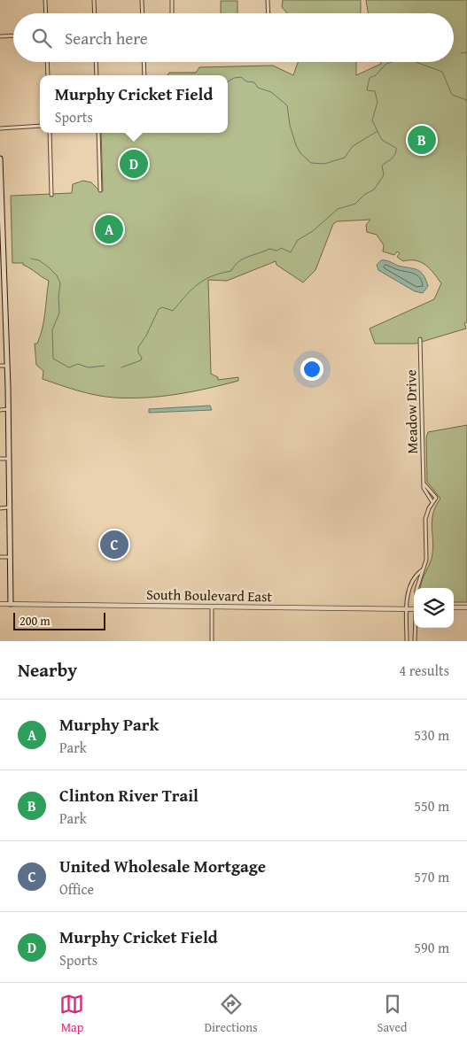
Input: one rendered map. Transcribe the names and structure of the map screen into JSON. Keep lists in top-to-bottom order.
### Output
{
  "streets": {
    "street": ["Meadow Drive", "South Boulevard East"]
  },
  "scale_bar": "200 m",
  "page": {
    "search": "Search here",
    "popup": ["Murphy Cricket Field", "Sports"],
    "pins": [
      "B",
      "D",
      "A",
      "C"
    ],
    "scale": "200 m",
    "heading": ["Nearby", "4 results"],
    "list": [
      {
        "mark": "A",
        "name": "Murphy Park",
        "note": "Park",
        "value": "530 m"
      },
      {
        "mark": "B",
        "name": "Clinton River Trail",
        "note": "Park",
        "value": "550 m"
      },
      {
        "mark": "C",
        "name": "United Wholesale Mortgage",
        "note": "Office",
        "value": "570 m"
      },
      {
        "mark": "D",
        "name": "Murphy Cricket Field",
        "note": "Sports",
        "value": "590 m"
      }
    ],
    "nav": ["Map", "Directions", "Saved"]
  }
}
